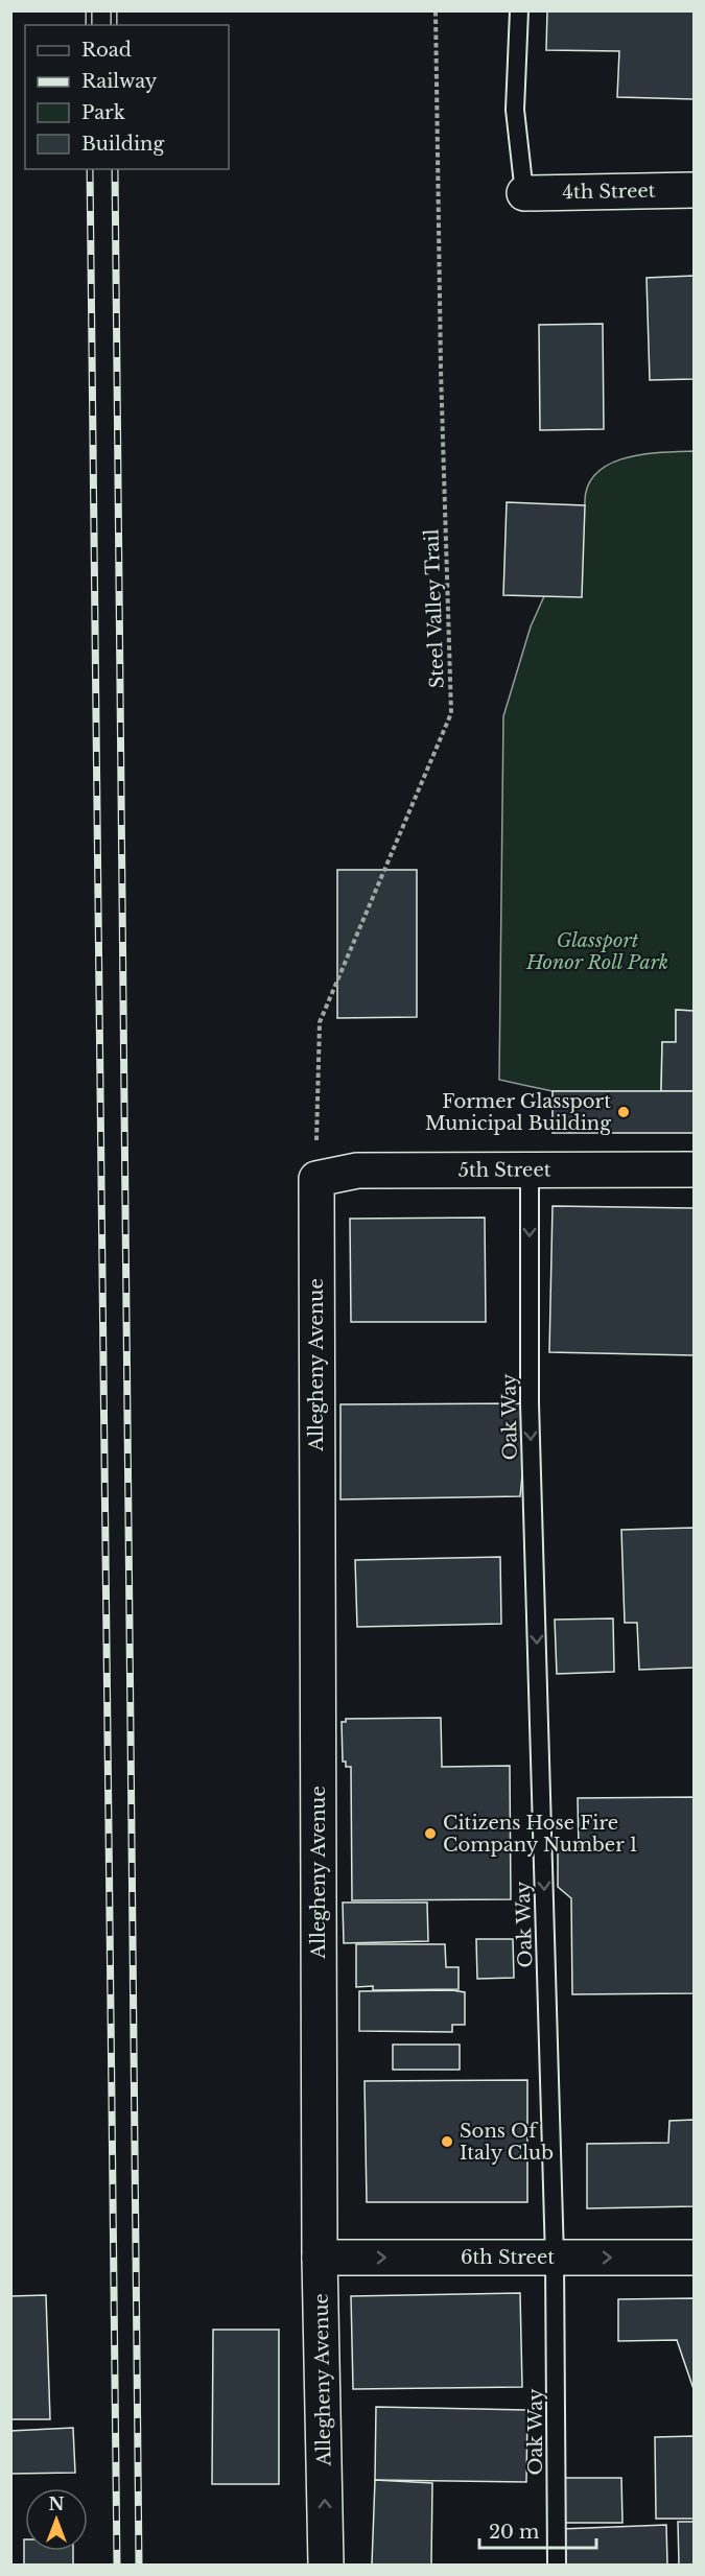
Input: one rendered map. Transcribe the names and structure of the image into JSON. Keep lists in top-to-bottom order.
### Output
{
  "streets": {
    "street": [
      "4th Street",
      "5th Street",
      "Allegheny Avenue",
      "6th Street"
    ],
    "lane": ["Oak Way"],
    "path": ["Steel Valley Trail"]
  },
  "crossings": [
    ["Steel Valley Trail", "5th Street"],
    ["Steel Valley Trail", "Allegheny Avenue"],
    ["5th Street", "Allegheny Avenue"],
    ["5th Street", "Oak Way"],
    ["Allegheny Avenue", "6th Street"],
    ["Oak Way", "6th Street"]
  ],
  "one_way": ["Oak Way", "6th Street"],
  "parks": ["Glassport Honor Roll Park"],
  "places": ["Former Glassport Municipal Building", "Citizens Hose Fire Company Number 1", "Sons Of Italy Club"],
  "legend": [
    "Road",
    "Railway",
    "Park",
    "Building"
  ],
  "scale_bar": "20 m",
  "north": "top"
}
